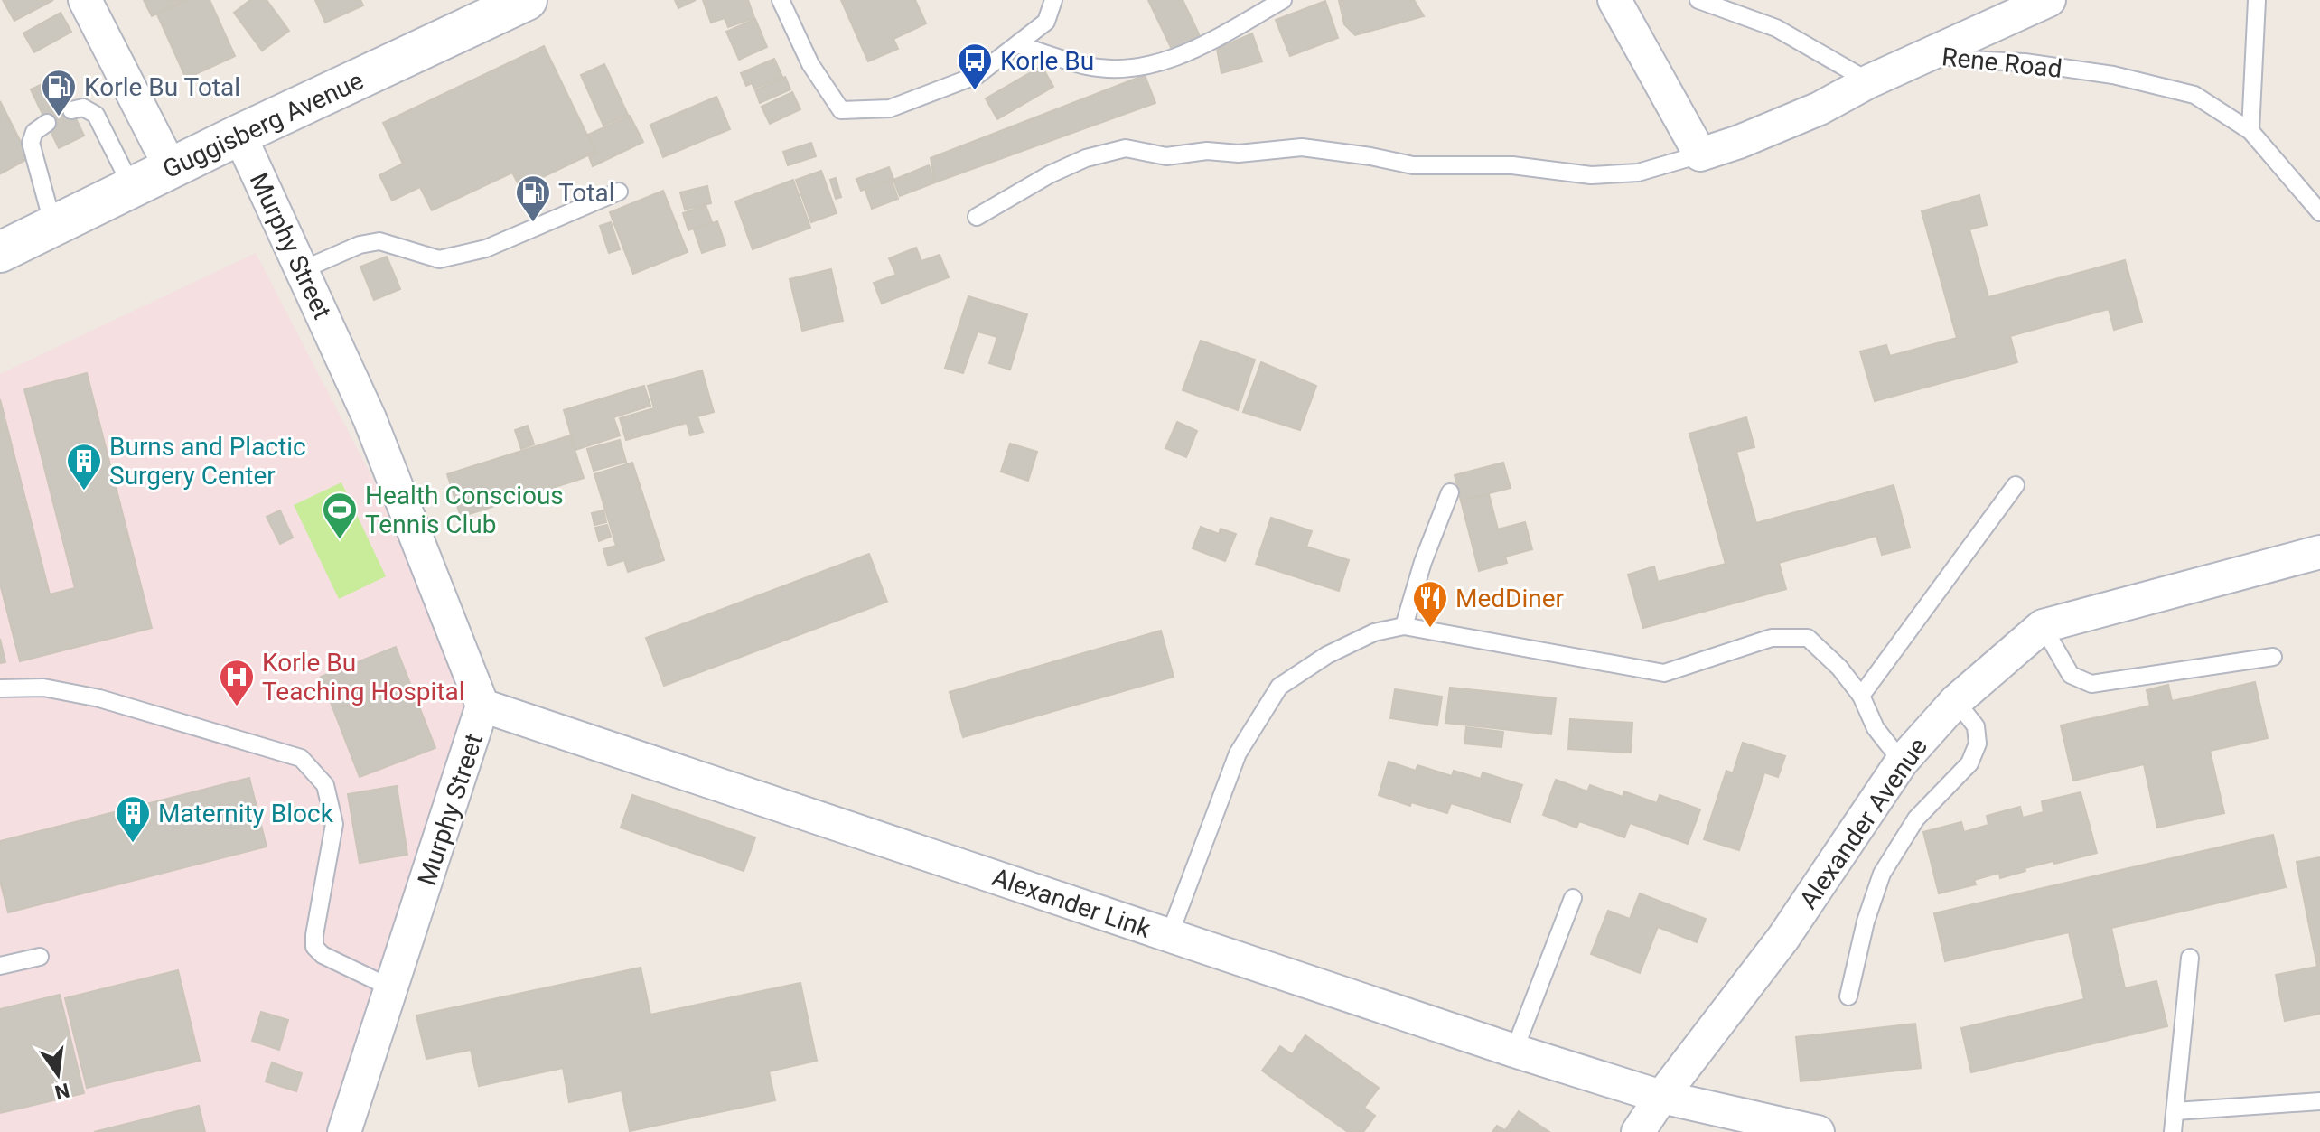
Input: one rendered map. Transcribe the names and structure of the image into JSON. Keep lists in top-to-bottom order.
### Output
{
  "streets": {
    "main road": ["Guggisberg Avenue"],
    "street": [
      "Rene Road",
      "Murphy Street",
      "Alexander Avenue",
      "Alexander Link"
    ]
  },
  "crossings": [
    ["Guggisberg Avenue", "Murphy Street"],
    ["Murphy Street", "Alexander Link"],
    ["Alexander Avenue", "Alexander Link"]
  ],
  "places": {
    "bus stop": ["Korle Bu"],
    "fuel station": ["Korle Bu Total", "Total"],
    "building": ["Burns and Plactic Surgery Center", "Maternity Block"],
    "sports": ["Health Conscious Tennis Club"],
    "restaurant": ["MedDiner"],
    "hospital": ["Korle Bu Teaching Hospital"]
  },
  "north": "bottom"
}
